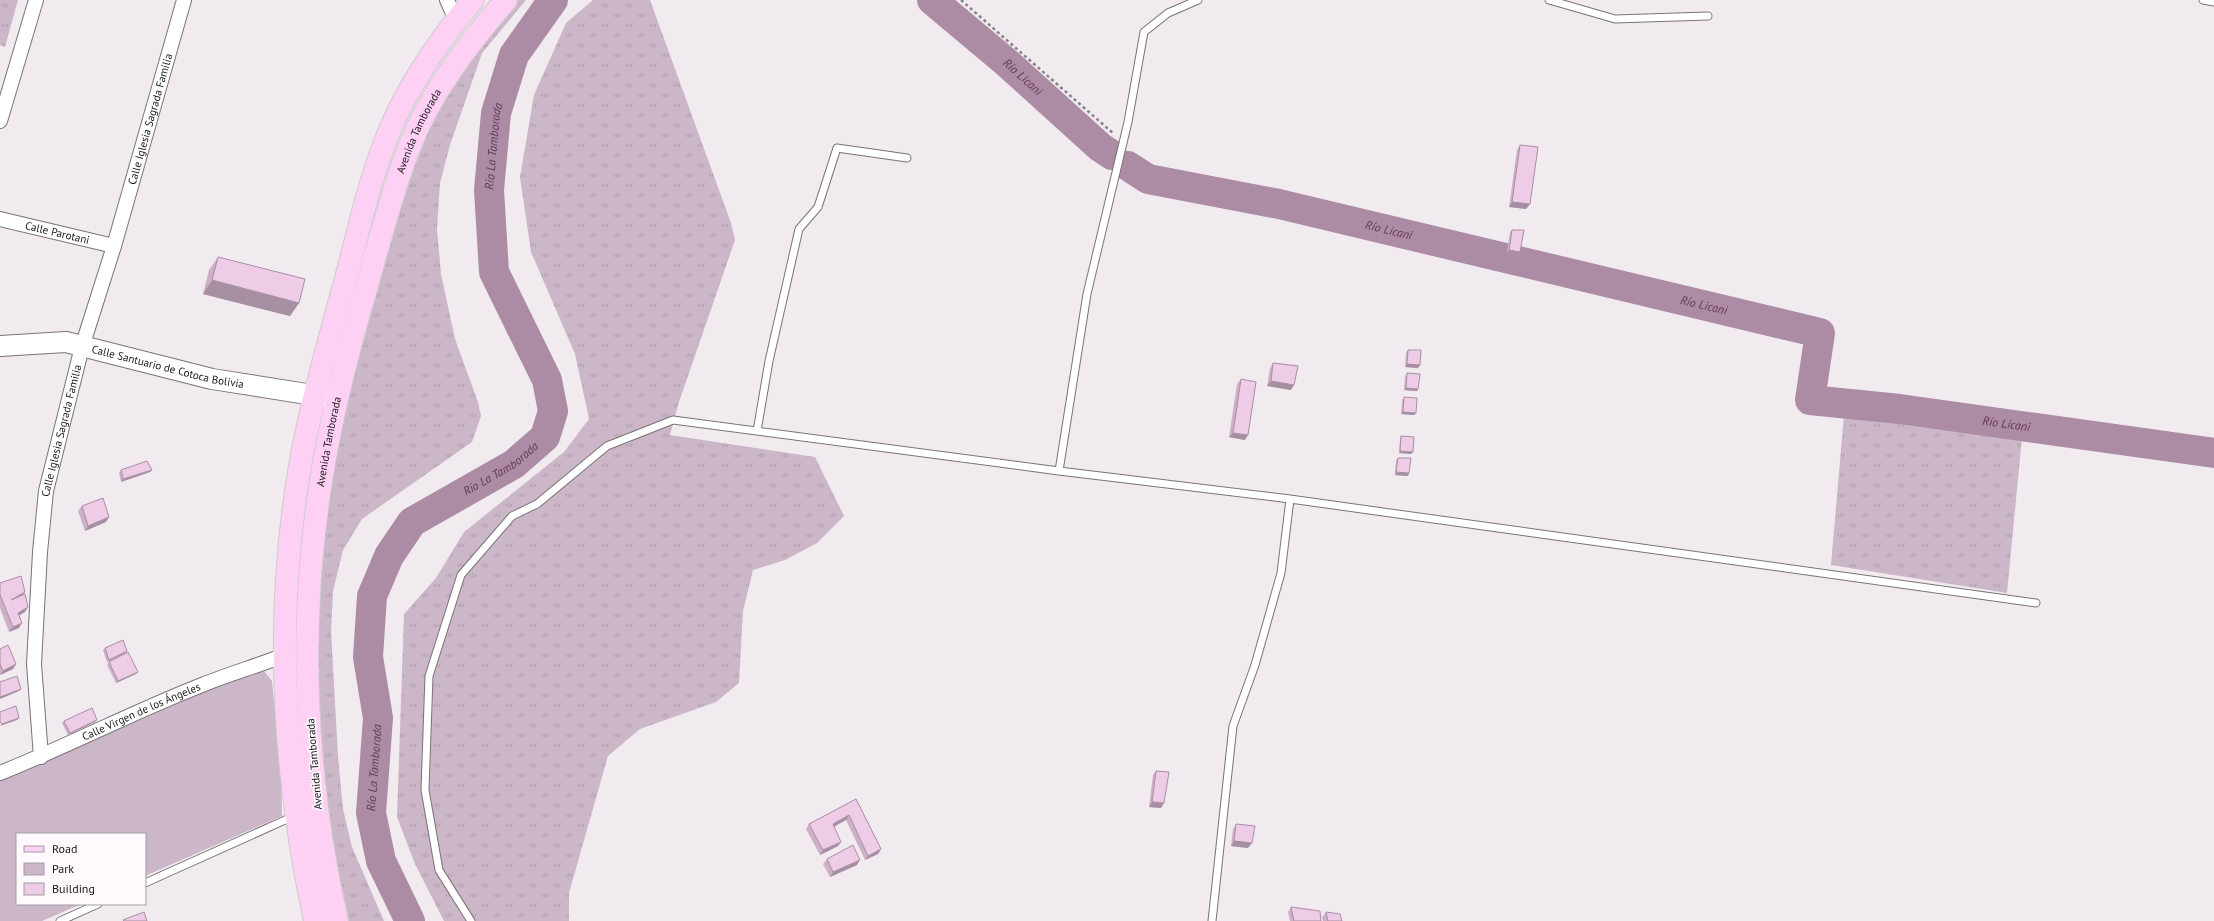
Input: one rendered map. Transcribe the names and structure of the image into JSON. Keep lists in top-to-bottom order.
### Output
{
  "streets": {
    "main road": ["Avenida Tamborada"],
    "street": [
      "Calle Iglesia Sagrada Familia",
      "Calle Parotani",
      "Calle Santuario de Cotoca Bolivia",
      "Calle Virgen de los Ángeles"
    ]
  },
  "crossings": [
    ["Calle Iglesia Sagrada Familia", "Calle Parotani"],
    ["Calle Iglesia Sagrada Familia", "Calle Santuario de Cotoca Bolivia"],
    ["Calle Iglesia Sagrada Familia", "Calle Virgen de los Ángeles"],
    ["Avenida Tamborada", "Calle Santuario de Cotoca Bolivia"],
    ["Avenida Tamborada", "Calle Virgen de los Ángeles"]
  ],
  "water": ["Río Licani", "Río La Tamborada"],
  "legend": ["Road", "Park", "Building"]
}
